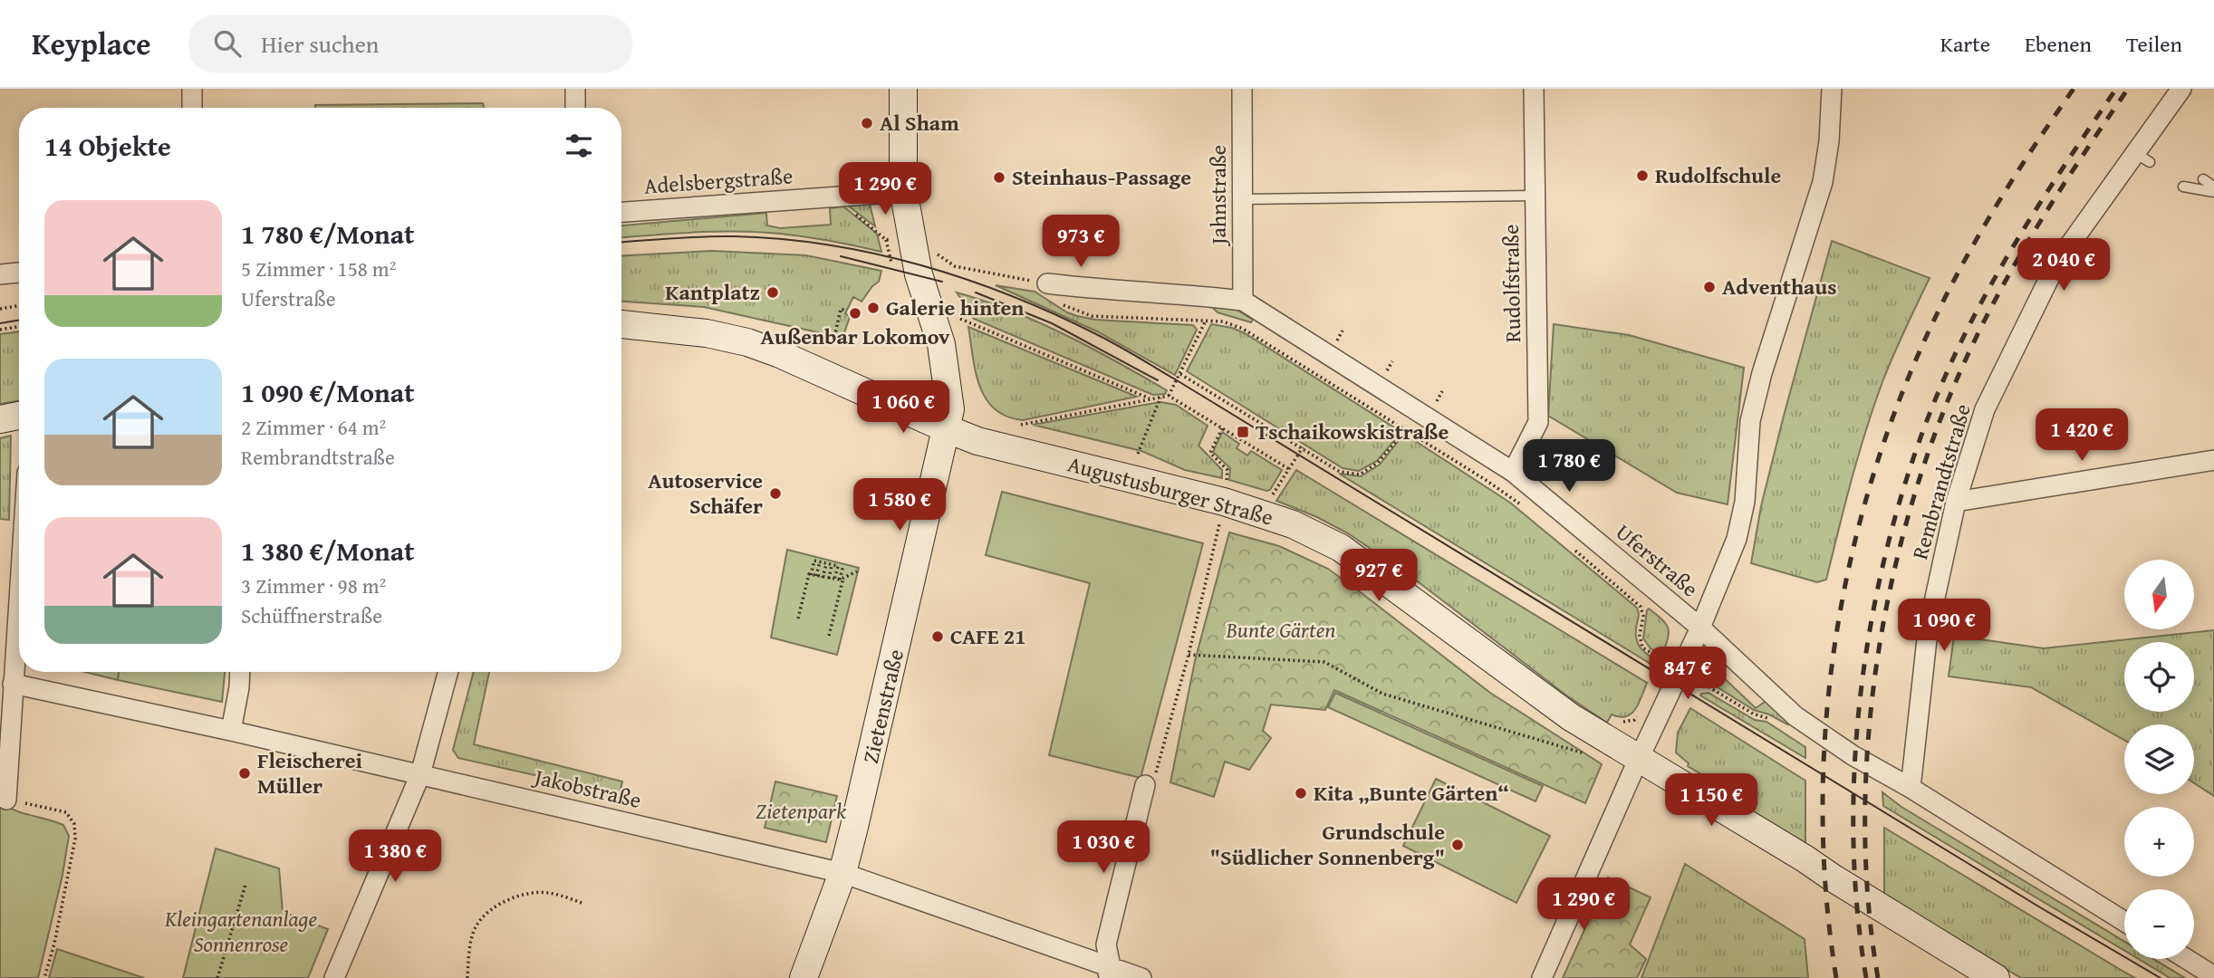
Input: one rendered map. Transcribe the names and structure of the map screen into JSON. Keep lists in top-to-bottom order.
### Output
{
  "streets": {
    "main road": ["Augustusburger Straße", "Zietenstraße"],
    "street": [
      "Adelsbergstraße",
      "Jahnstraße",
      "Rudolfstraße",
      "Rembrandtstraße",
      "Uferstraße",
      "Jakobstraße"
    ]
  },
  "crossings": [
    ["Adelsbergstraße", "Zietenstraße"],
    ["Jahnstraße", "Uferstraße"],
    ["Rudolfstraße", "Uferstraße"],
    ["Rembrandtstraße", "Uferstraße"],
    ["Augustusburger Straße", "Zietenstraße"],
    ["Zietenstraße", "Jakobstraße"]
  ],
  "parks": ["Bunte Gärten", "Zietenpark", "Kleingartenanlage Sonnenrose"],
  "places": {
    "other": [
      "Al Sham",
      "Rudolfschule",
      "Steinhaus-Passage",
      "Adventhaus",
      "Kantplatz",
      "Galerie hinten",
      "Außenbar Lokomov",
      "Autoservice Schäfer",
      "CAFE 21",
      "Fleischerei Müller",
      "Kita „Bunte Gärten“",
      "Grundschule \"Südlicher Sonnenberg\""
    ],
    "transit": ["Tschaikowskistraße"]
  },
  "north": "bottom",
  "page": {
    "header": "Keyplace",
    "search": "Hier suchen",
    "nav": ["Karte", "Ebenen", "Teilen"],
    "heading": "14 Objekte",
    "price": [
      "1 290 €",
      "973 €",
      "2 040 €",
      "1 060 €",
      "1 420 €",
      "1 780 €",
      "1 580 €",
      "927 €",
      "1 090 €",
      "847 €",
      "1 150 €",
      "1 030 €",
      "1 380 €",
      "1 290 €"
    ],
    "list": [
      {
        "name": "1 780 €/Monat",
        "note": "5 Zimmer · 158 m² · Uferstraße"
      },
      {
        "name": "1 090 €/Monat",
        "note": "2 Zimmer · 64 m² · Rembrandtstraße"
      },
      {
        "name": "1 380 €/Monat",
        "note": "3 Zimmer · 98 m² · Schüffnerstraße"
      }
    ],
    "map_buttons": ["+", "−"]
  }
}
